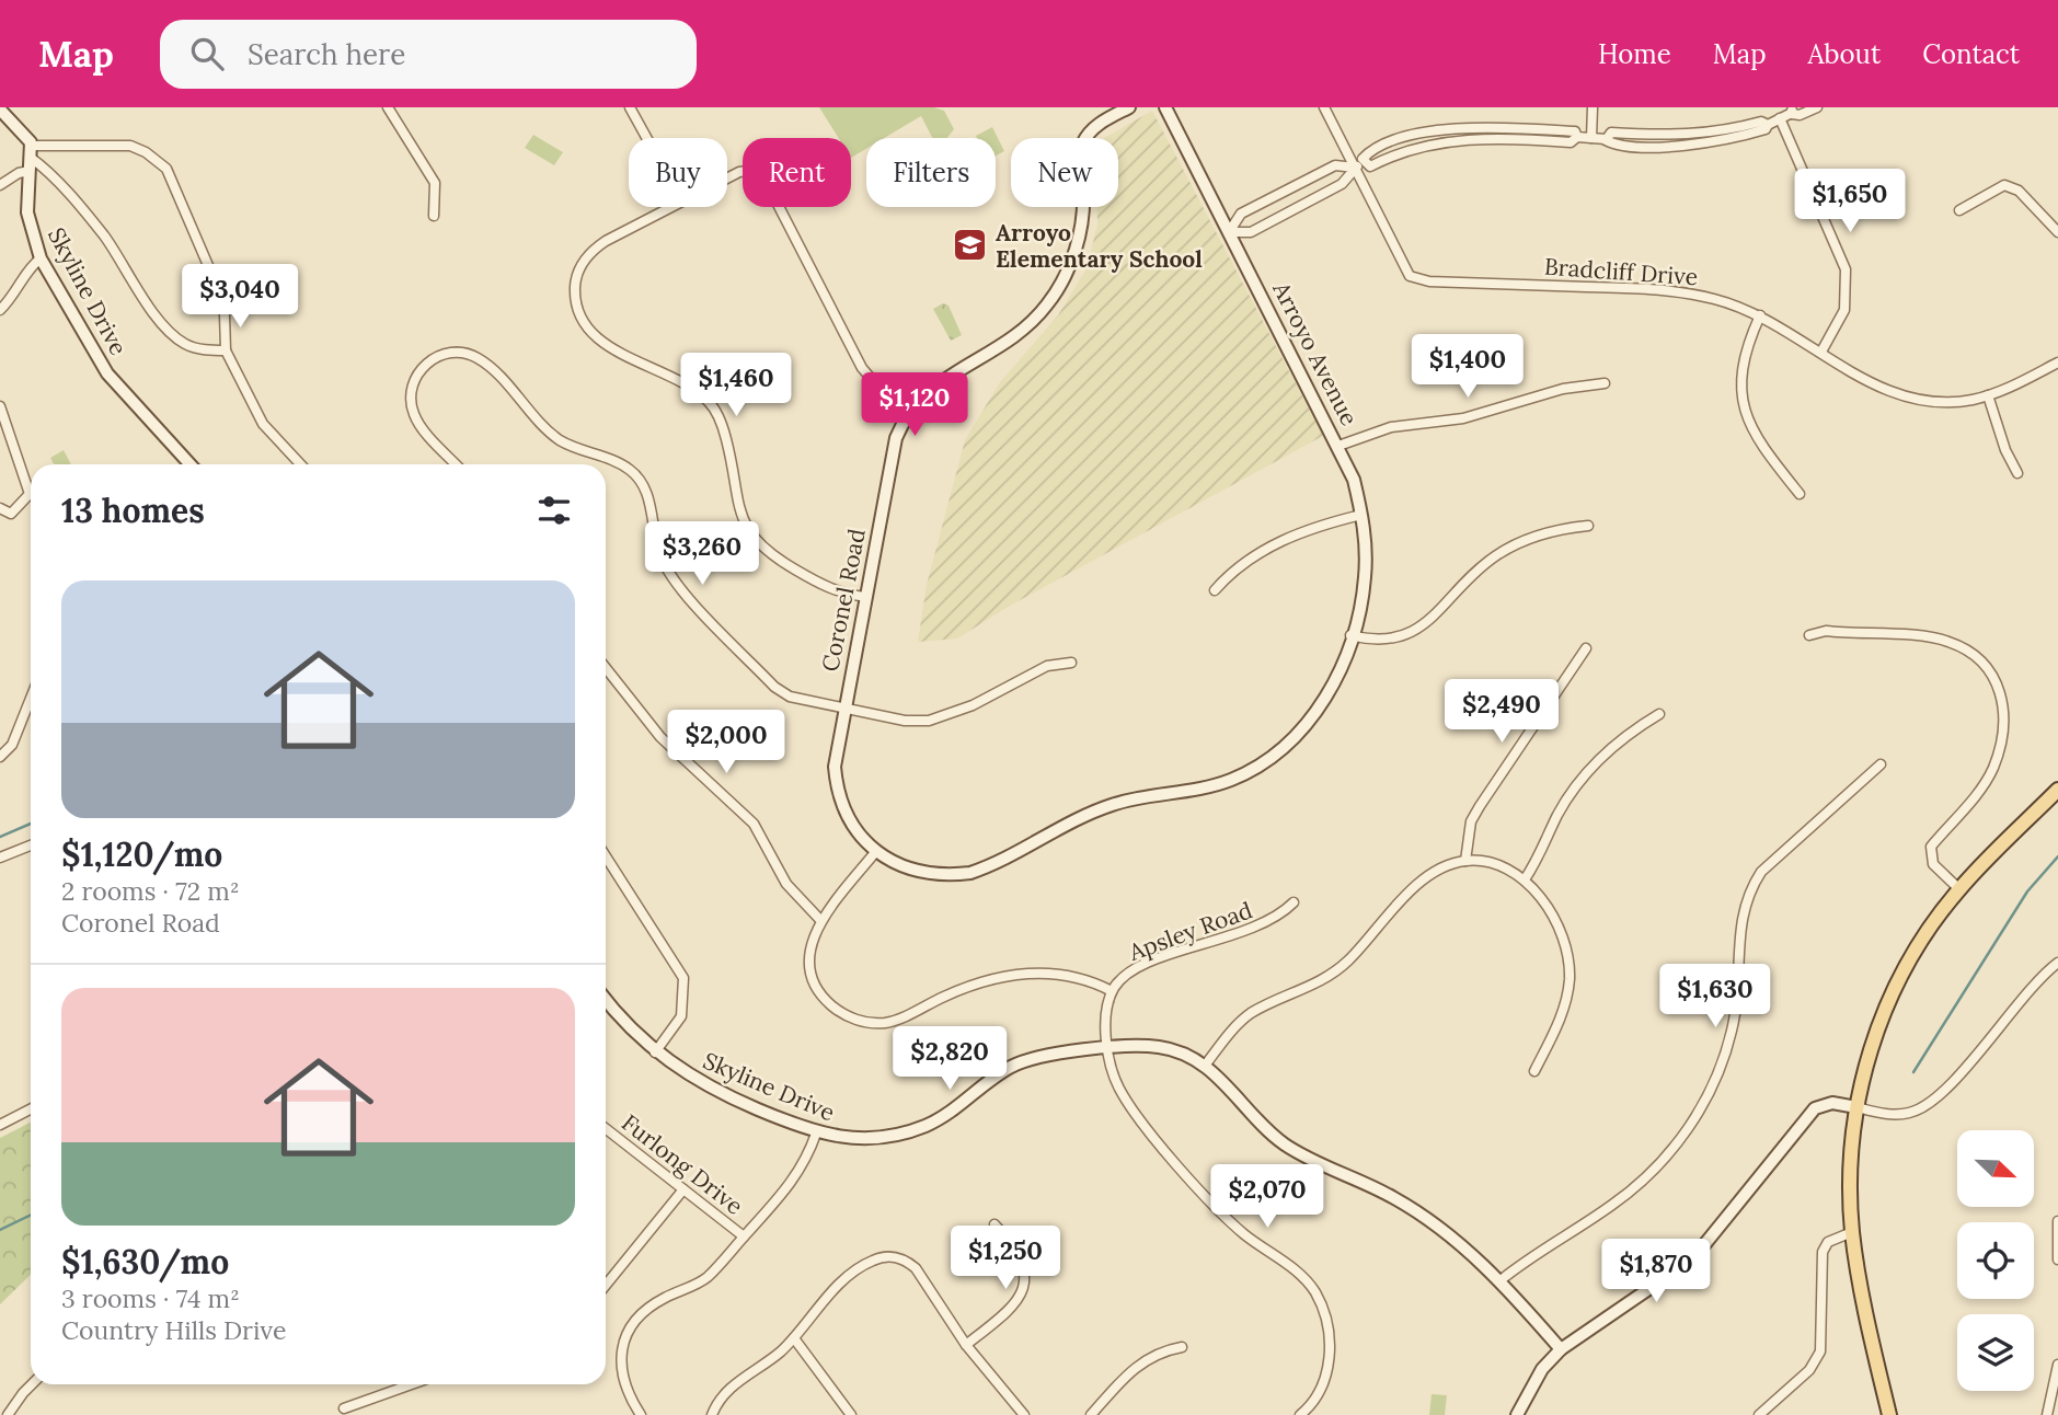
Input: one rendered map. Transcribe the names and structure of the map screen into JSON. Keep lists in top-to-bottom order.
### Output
{
  "streets": {
    "street": [
      "Bradcliff Drive",
      "Skyline Drive",
      "Arroyo Avenue",
      "Coronel Road",
      "Apsley Road",
      "Furlong Drive"
    ]
  },
  "crossings": [
    ["Skyline Drive", "Apsley Road"],
    ["Arroyo Avenue", "Coronel Road"]
  ],
  "places": {
    "school or university": ["Arroyo Elementary School"]
  },
  "north": "bottom right",
  "page": {
    "header": "Map",
    "search": "Search here",
    "nav": [
      "Home",
      "Map",
      "About",
      "Contact"
    ],
    "chip": [
      "Buy",
      "Rent",
      "Filters",
      "New"
    ],
    "price": [
      "$1,650",
      "$3,040",
      "$1,400",
      "$1,460",
      "$1,120",
      "$3,260",
      "$2,490",
      "$2,000",
      "$1,630",
      "$2,820",
      "$2,070",
      "$1,250",
      "$1,870"
    ],
    "heading": "13 homes",
    "list": [
      {
        "name": "$1,120/mo",
        "note": "2 rooms · 72 m² · Coronel Road"
      },
      {
        "name": "$1,630/mo",
        "note": "3 rooms · 74 m² · Country Hills Drive"
      }
    ]
  }
}
